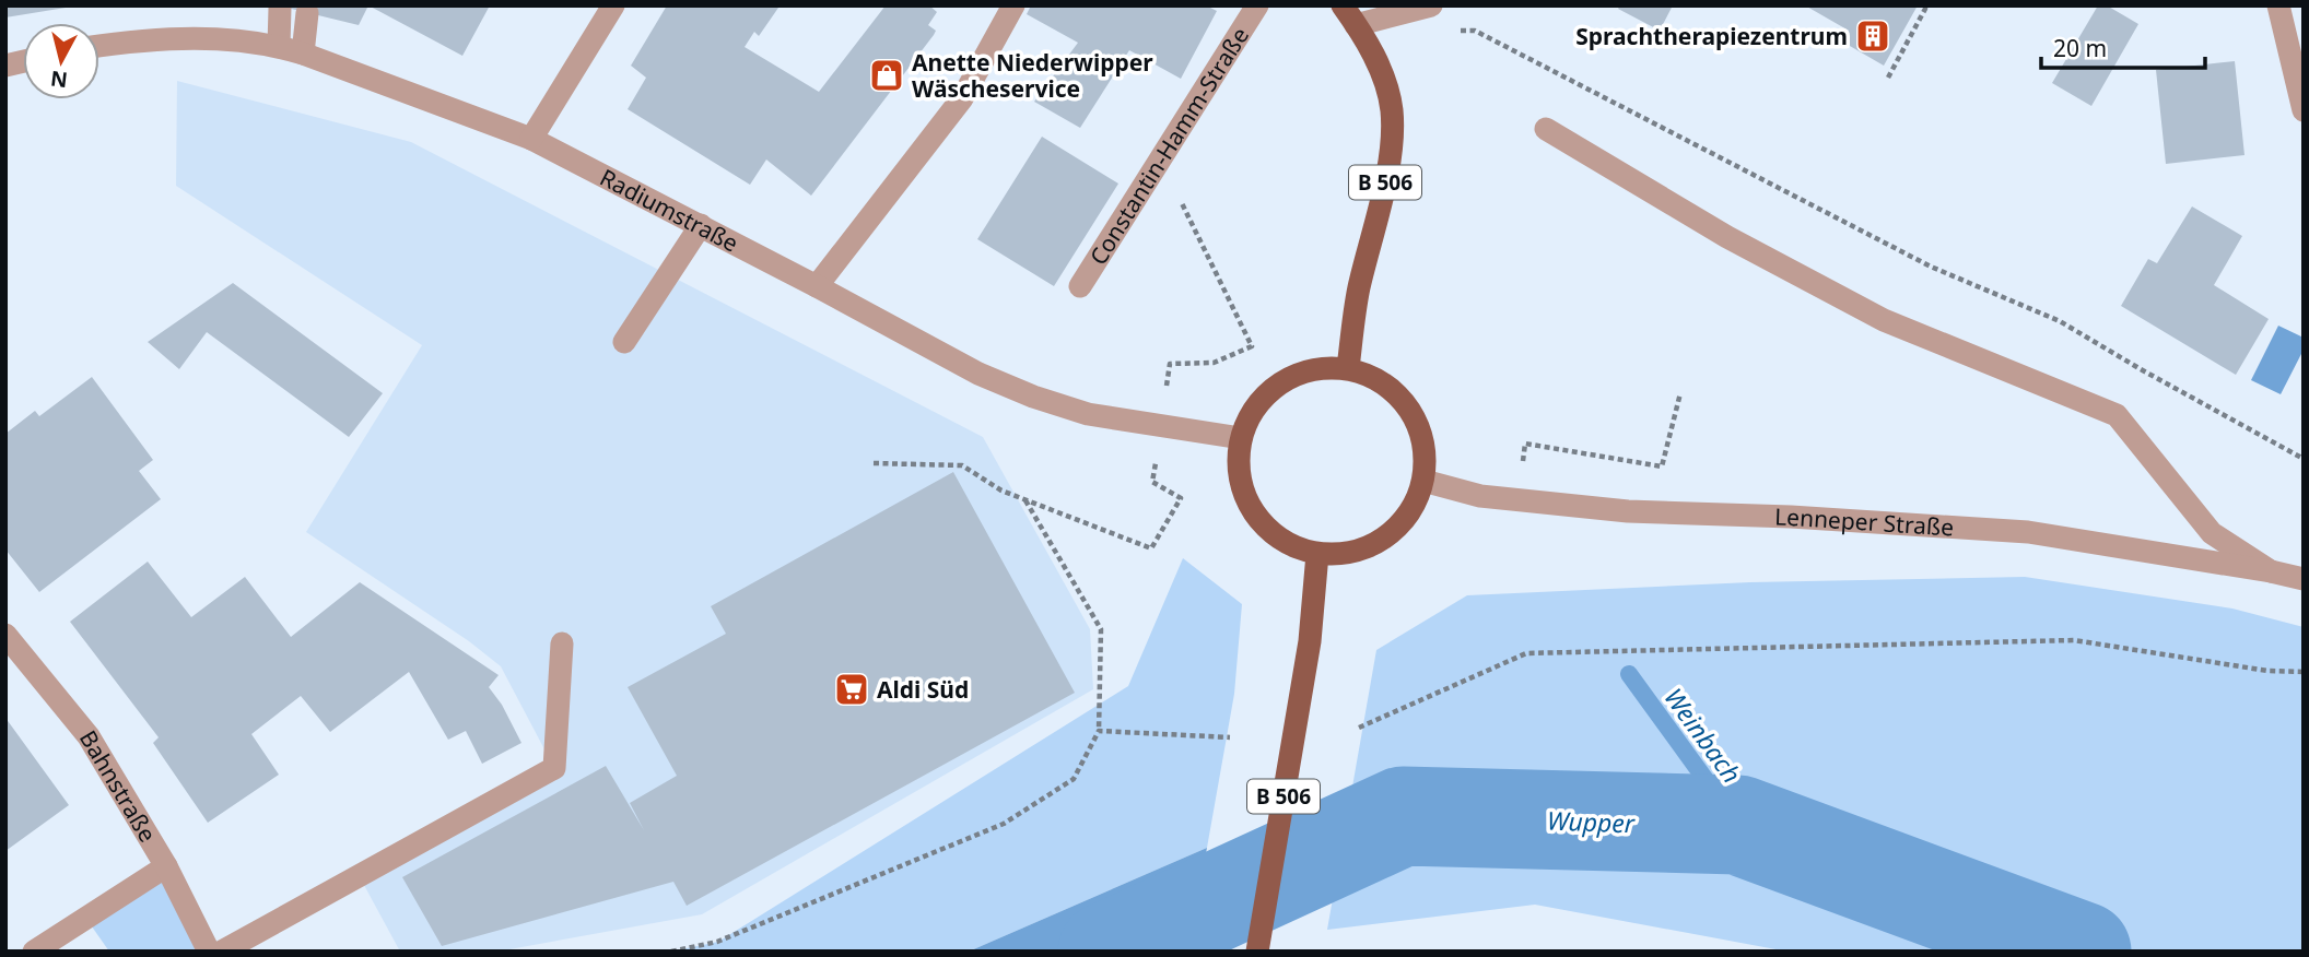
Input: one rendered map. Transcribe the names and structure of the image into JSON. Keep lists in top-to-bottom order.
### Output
{
  "streets": {
    "main road": ["B 506"],
    "street": [
      "Constantin-Hamm-Straße",
      "Radiumstraße",
      "Lenneper Straße",
      "Bahnstraße"
    ]
  },
  "crossings": [
    ["B 506", "Radiumstraße"],
    ["B 506", "Lenneper Straße"],
    ["Radiumstraße", "Lenneper Straße"]
  ],
  "water": ["Weinbach", "Wupper"],
  "places": {
    "building": ["Sprachtherapiezentrum"],
    "shop": ["Anette Niederwipper Wäscheservice"],
    "supermarket": ["Aldi Süd"]
  },
  "scale_bar": "20 m",
  "north": "bottom"
}
